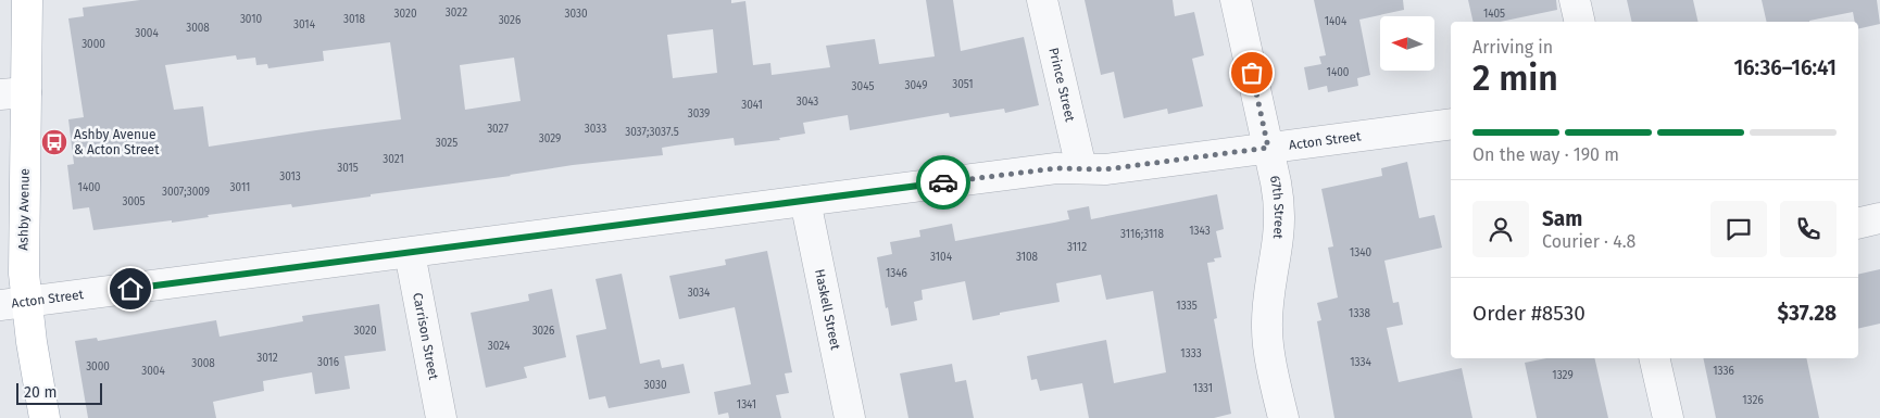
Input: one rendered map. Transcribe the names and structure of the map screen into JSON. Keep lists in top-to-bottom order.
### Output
{
  "streets": {
    "main road": ["Ashby Avenue"],
    "street": [
      "Prince Street",
      "Acton Street",
      "67th Street",
      "Haskell Street",
      "Carrison Street"
    ]
  },
  "crossings": [
    ["Prince Street", "Acton Street"],
    ["Acton Street", "67th Street"],
    ["Acton Street", "Ashby Avenue"],
    ["Acton Street", "Haskell Street"],
    ["Acton Street", "Carrison Street"]
  ],
  "places": {
    "bus stop": ["Ashby Avenue & Acton Street"]
  },
  "house_numbers": [
    "3022",
    "3020",
    "3030",
    "1405",
    "3010",
    "3018",
    "3026",
    "1404",
    "3014",
    "3008",
    "3004",
    "3000",
    "1400",
    "3051",
    "3049",
    "3045",
    "3043",
    "3041",
    "3039",
    "3027",
    "3033",
    "3037;3037.5",
    "3029",
    "3025",
    "3021",
    "3015",
    "3013",
    "1400",
    "3011",
    "3007;3009",
    "3005",
    "1343",
    "3116;3118",
    "3112",
    "1340",
    "3104",
    "3108",
    "1346",
    "3034",
    "1335",
    "1338",
    "3020",
    "3026",
    "3024",
    "1333",
    "3012",
    "3016",
    "1334",
    "3008",
    "3000",
    "3004",
    "1336",
    "1329",
    "3030",
    "1331",
    "1326",
    "1341"
  ],
  "scale_bar": "20 m",
  "north": "left",
  "page": {
    "heading": ["2 min", "Arriving in", "16:36–16:41"],
    "panel": [
      "Sam",
      "Courier · 4.8",
      "Order #8530",
      "$37.28"
    ],
    "bar": "On the way · 190 m",
    "scale": "20 m"
  }
}
